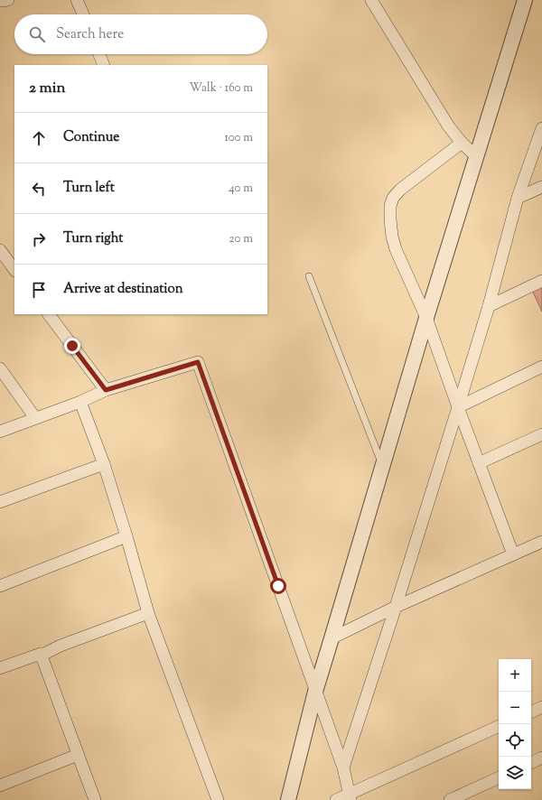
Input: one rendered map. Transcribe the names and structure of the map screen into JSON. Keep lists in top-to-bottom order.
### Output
{
  "page": {
    "search": "Search here",
    "heading": ["2 min", "Walk · 160 m"],
    "list": [
      ["Continue", "100 m"],
      ["Turn left", "40 m"],
      ["Turn right", "20 m"],
      "Arrive at destination"
    ],
    "map_buttons": ["+", "−"]
  }
}
